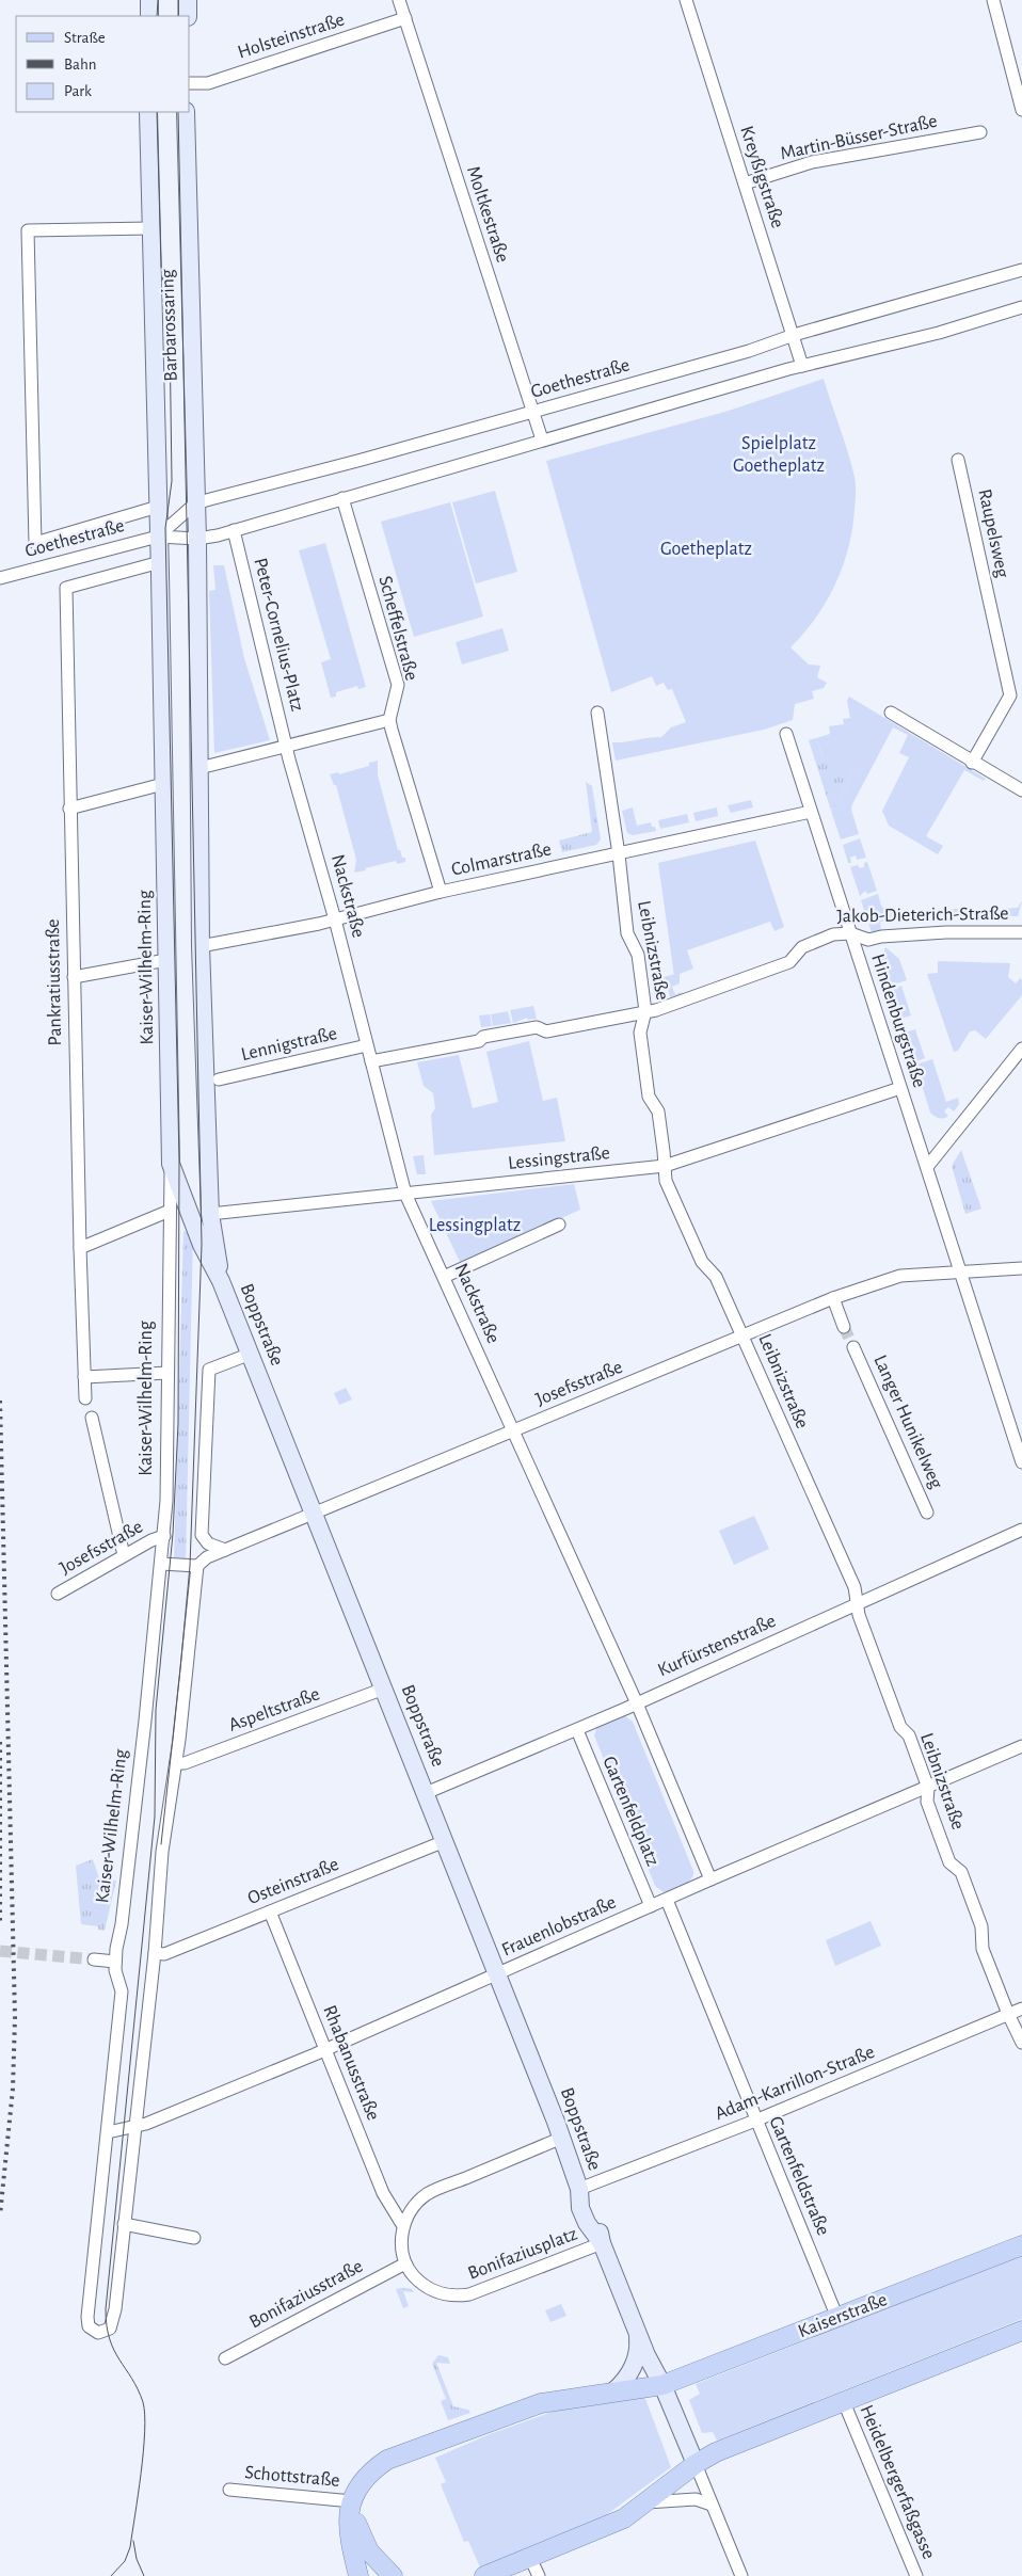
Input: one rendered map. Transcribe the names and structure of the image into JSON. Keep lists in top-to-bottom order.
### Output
{
  "streets": {
    "main road": ["Kaiserstraße"],
    "street": [
      "Holsteinstraße",
      "Martin-Büsser-Straße",
      "Kreyßigstraße",
      "Moltkestraße",
      "Barbarossaring",
      "Goethestraße",
      "Raupelsweg",
      "Scheffelstraße",
      "Peter-Cornelius-Platz",
      "Colmarstraße",
      "Nackstraße",
      "Jakob-Dieterich-Straße",
      "Leibnizstraße",
      "Kaiser-Wilhelm-Ring",
      "Pankratiusstraße",
      "Hindenburgstraße",
      "Lennigstraße",
      "Lessingstraße",
      "Boppstraße",
      "Josefsstraße",
      "Langer Hunikelweg",
      "Kurfürstenstraße",
      "Aspeltstraße",
      "Gartenfeldplatz",
      "Osteinstraße",
      "Frauenlobstraße",
      "Rhabanusstraße",
      "Adam-Karrillon-Straße",
      "Gartenfeldstraße",
      "Bonifaziusplatz",
      "Bonifaziusstraße",
      "Schottstraße",
      "Heidelbergerfaßgasse"
    ]
  },
  "crossings": [
    ["Holsteinstraße", "Moltkestraße"],
    ["Martin-Büsser-Straße", "Kreyßigstraße"],
    ["Kreyßigstraße", "Goethestraße"],
    ["Moltkestraße", "Goethestraße"],
    ["Barbarossaring", "Goethestraße"],
    ["Barbarossaring", "Kaiser-Wilhelm-Ring"],
    ["Goethestraße", "Scheffelstraße"],
    ["Goethestraße", "Peter-Cornelius-Platz"],
    ["Goethestraße", "Kaiser-Wilhelm-Ring"],
    ["Peter-Cornelius-Platz", "Nackstraße"],
    ["Colmarstraße", "Nackstraße"],
    ["Colmarstraße", "Leibnizstraße"],
    ["Colmarstraße", "Hindenburgstraße"],
    ["Nackstraße", "Jakob-Dieterich-Straße"],
    ["Nackstraße", "Lennigstraße"],
    ["Nackstraße", "Lessingstraße"],
    ["Nackstraße", "Josefsstraße"],
    ["Nackstraße", "Kurfürstenstraße"],
    ["Jakob-Dieterich-Straße", "Leibnizstraße"],
    ["Jakob-Dieterich-Straße", "Hindenburgstraße"],
    ["Leibnizstraße", "Lessingstraße"],
    ["Leibnizstraße", "Josefsstraße"],
    ["Leibnizstraße", "Kurfürstenstraße"],
    ["Leibnizstraße", "Frauenlobstraße"],
    ["Leibnizstraße", "Adam-Karrillon-Straße"],
    ["Kaiser-Wilhelm-Ring", "Pankratiusstraße"],
    ["Kaiser-Wilhelm-Ring", "Boppstraße"],
    ["Kaiser-Wilhelm-Ring", "Josefsstraße"],
    ["Kaiser-Wilhelm-Ring", "Aspeltstraße"],
    ["Kaiser-Wilhelm-Ring", "Osteinstraße"],
    ["Kaiser-Wilhelm-Ring", "Frauenlobstraße"],
    ["Hindenburgstraße", "Lessingstraße"],
    ["Hindenburgstraße", "Josefsstraße"],
    ["Lessingstraße", "Boppstraße"],
    ["Boppstraße", "Josefsstraße"],
    ["Boppstraße", "Kurfürstenstraße"],
    ["Boppstraße", "Aspeltstraße"],
    ["Boppstraße", "Osteinstraße"],
    ["Boppstraße", "Frauenlobstraße"],
    ["Boppstraße", "Adam-Karrillon-Straße"],
    ["Boppstraße", "Bonifaziusplatz"],
    ["Boppstraße", "Kaiserstraße"],
    ["Kurfürstenstraße", "Gartenfeldplatz"],
    ["Gartenfeldplatz", "Frauenlobstraße"],
    ["Osteinstraße", "Rhabanusstraße"],
    ["Frauenlobstraße", "Rhabanusstraße"],
    ["Frauenlobstraße", "Gartenfeldstraße"],
    ["Adam-Karrillon-Straße", "Gartenfeldstraße"],
    ["Gartenfeldstraße", "Kaiserstraße"],
    ["Bonifaziusplatz", "Bonifaziusstraße"],
    ["Kaiserstraße", "Schottstraße"]
  ],
  "parks": ["Spielplatz Goetheplatz", "Goetheplatz", "Lessingplatz"],
  "legend": ["Straße", "Bahn", "Park"]
}
